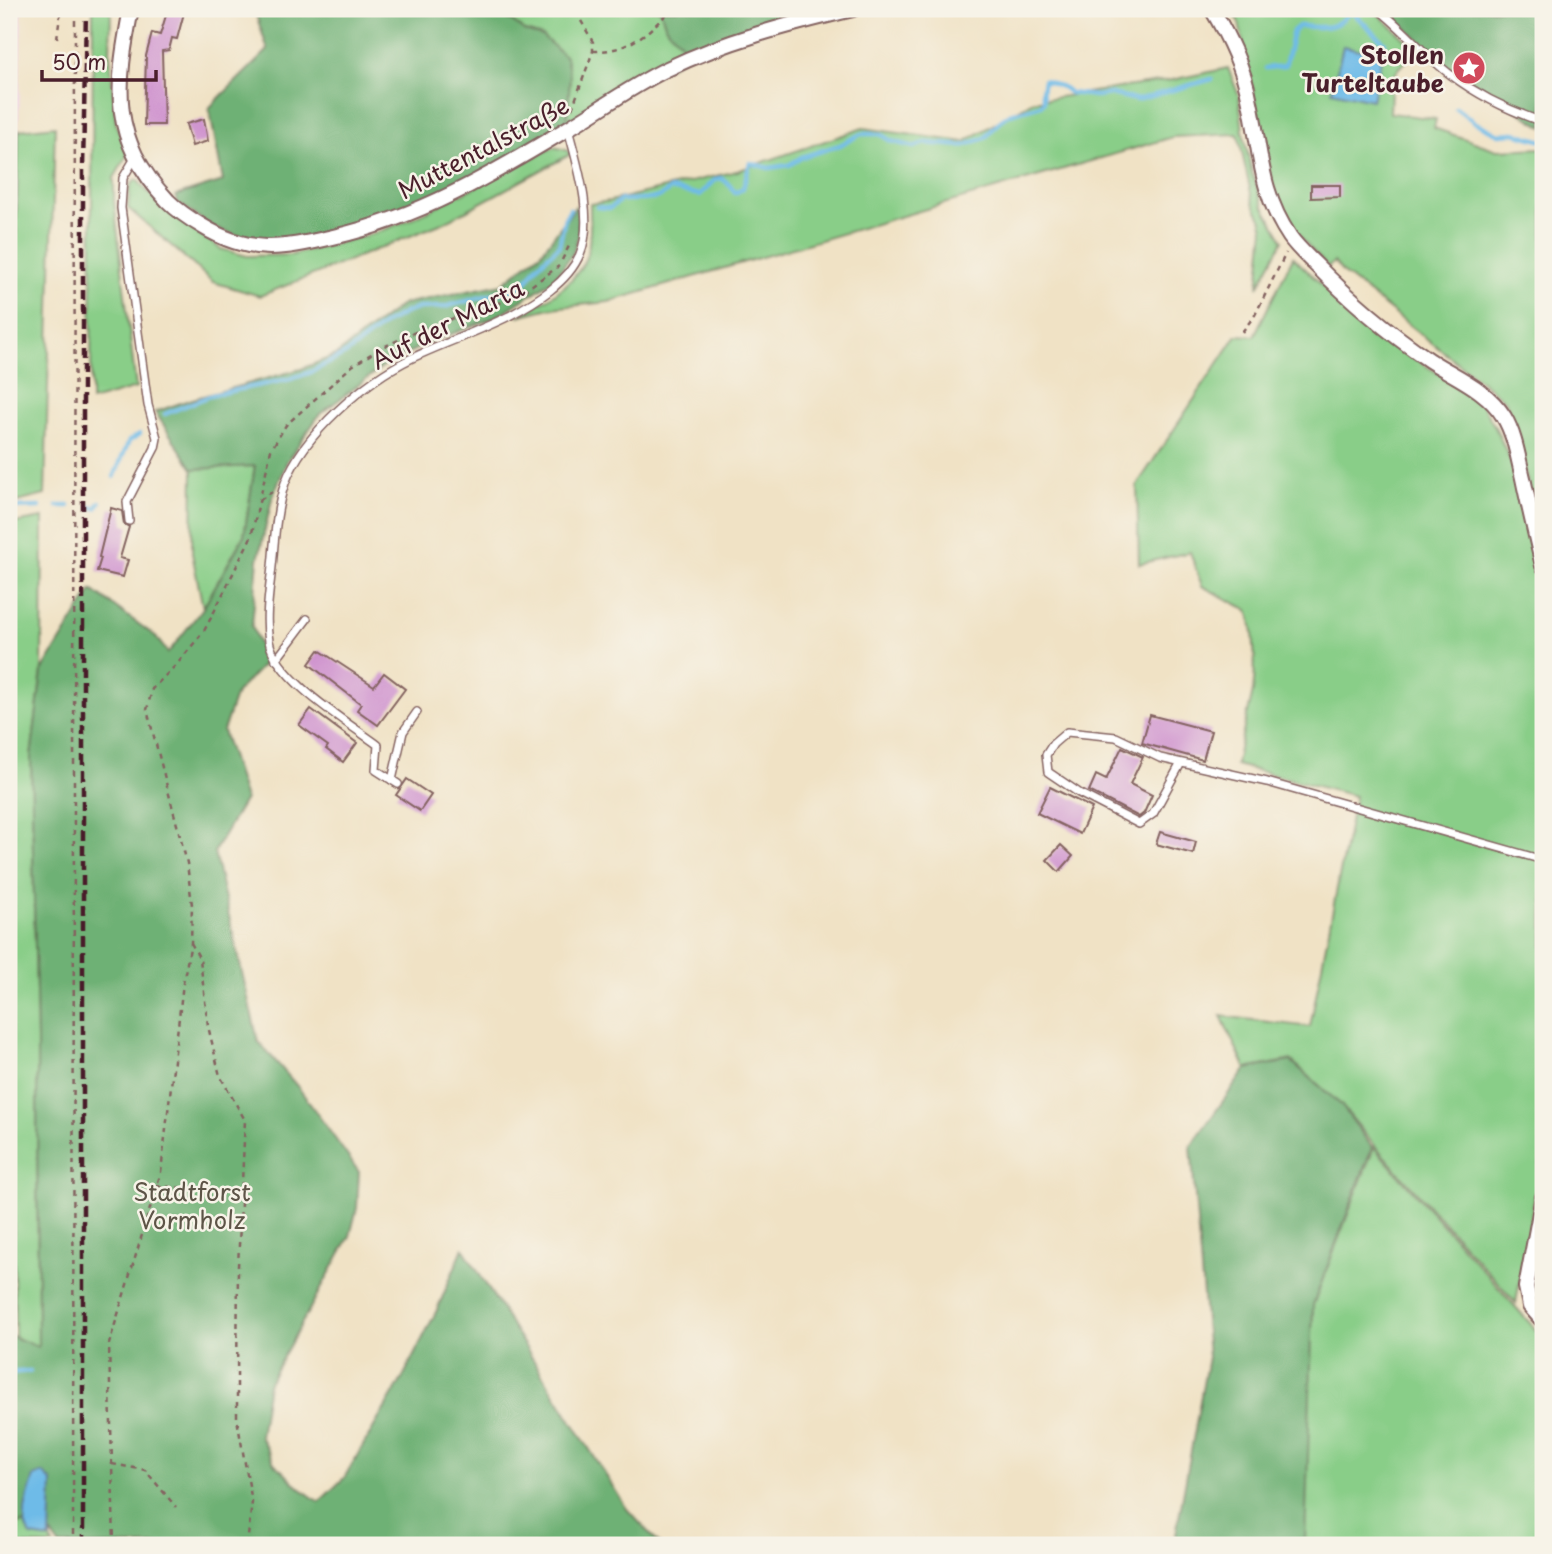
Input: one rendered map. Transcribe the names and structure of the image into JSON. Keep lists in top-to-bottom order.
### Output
{
  "streets": {
    "street": ["Muttentalstraße"],
    "lane": ["Auf der Marta"]
  },
  "crossings": [
    ["Muttentalstraße", "Auf der Marta"]
  ],
  "parks": ["Stadtforst Vormholz"],
  "places": {
    "place": ["Stollen Turteltaube"]
  },
  "scale_bar": "50 m"
}
